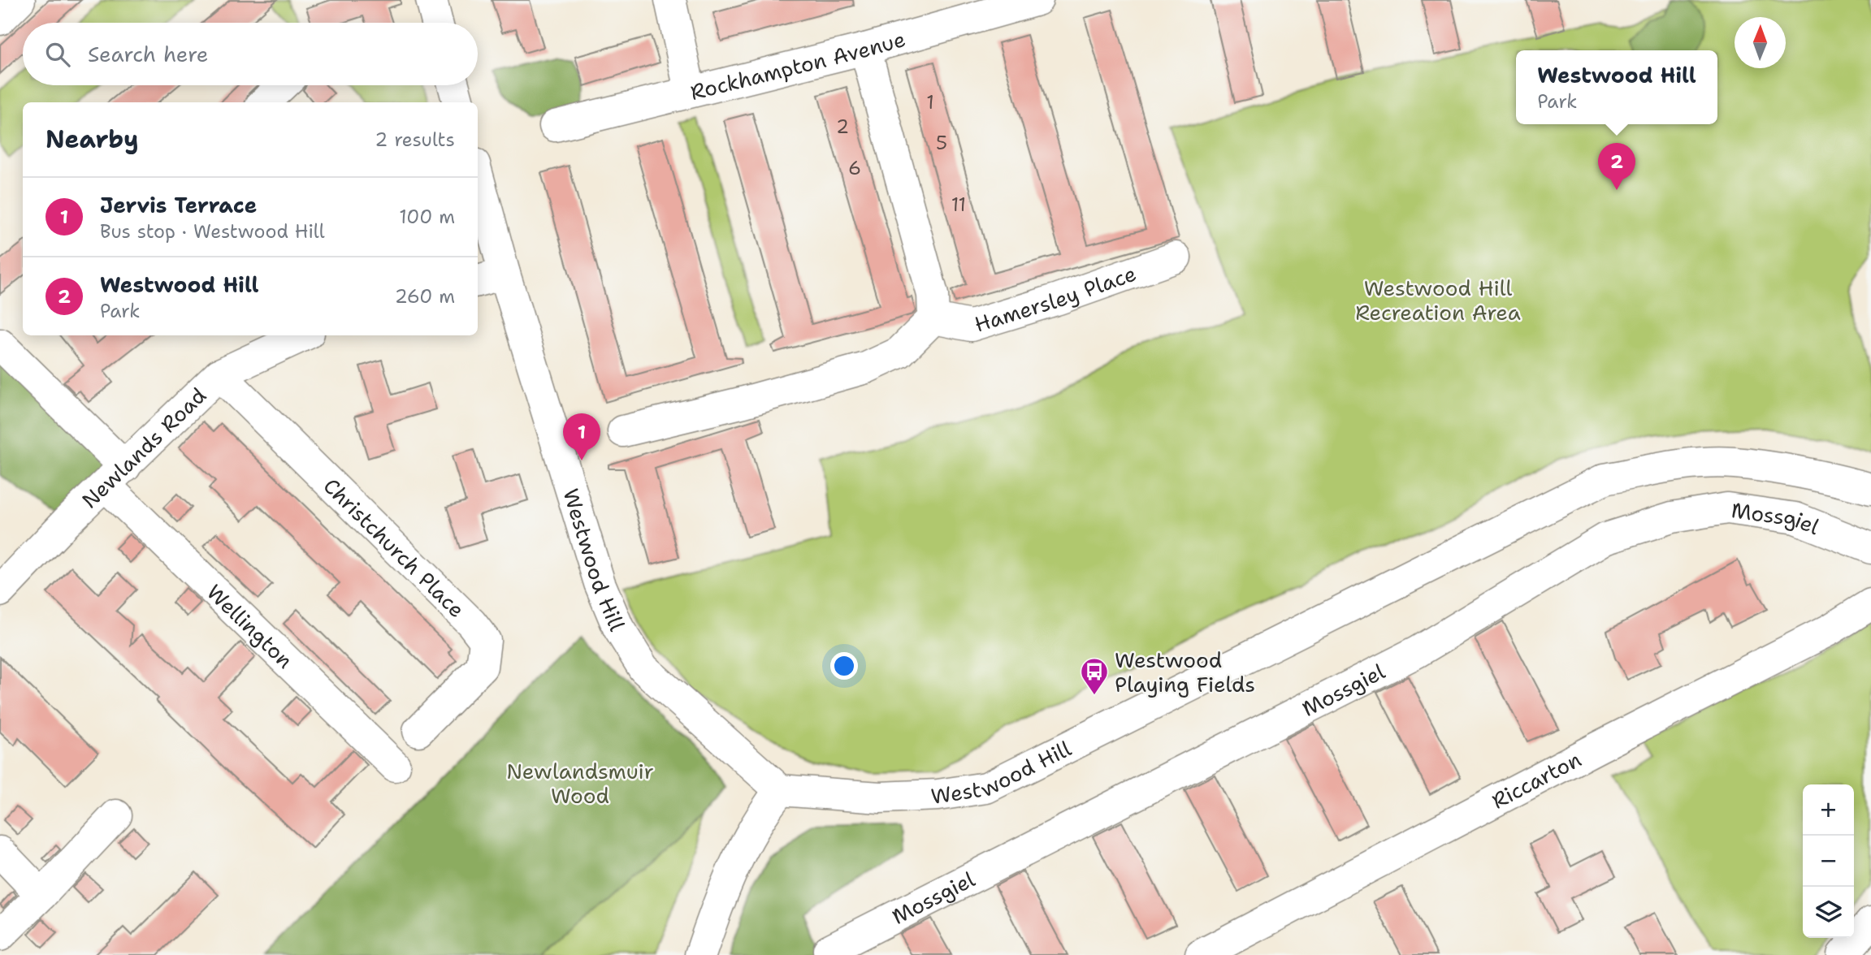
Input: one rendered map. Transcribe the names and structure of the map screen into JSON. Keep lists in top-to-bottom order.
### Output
{
  "streets": {
    "street": [
      "Rockhampton Avenue",
      "Hamersley Place",
      "Newlands Road",
      "Mossgiel",
      "Christchurch Place",
      "Westwood Hill",
      "Wellington",
      "Riccarton"
    ]
  },
  "crossings": [
    ["Newlands Road", "Christchurch Place"],
    ["Newlands Road", "Wellington"]
  ],
  "parks": ["Westwood Hill Recreation Area", "Newlandsmuir Wood"],
  "places": {
    "bus stop": ["Westwood Playing Fields"]
  },
  "house_numbers": [
    "1",
    "2",
    "5",
    "6",
    "11"
  ],
  "north": "top",
  "page": {
    "search": "Search here",
    "popup": ["Westwood Hill", "Park"],
    "heading": ["Nearby", "2 results"],
    "pins": ["2", "1"],
    "list": [
      {
        "mark": "1",
        "name": "Jervis Terrace",
        "note": "Bus stop · Westwood Hill",
        "value": "100 m"
      },
      {
        "mark": "2",
        "name": "Westwood Hill",
        "note": "Park",
        "value": "260 m"
      }
    ],
    "map_buttons": ["+", "−"]
  }
}
